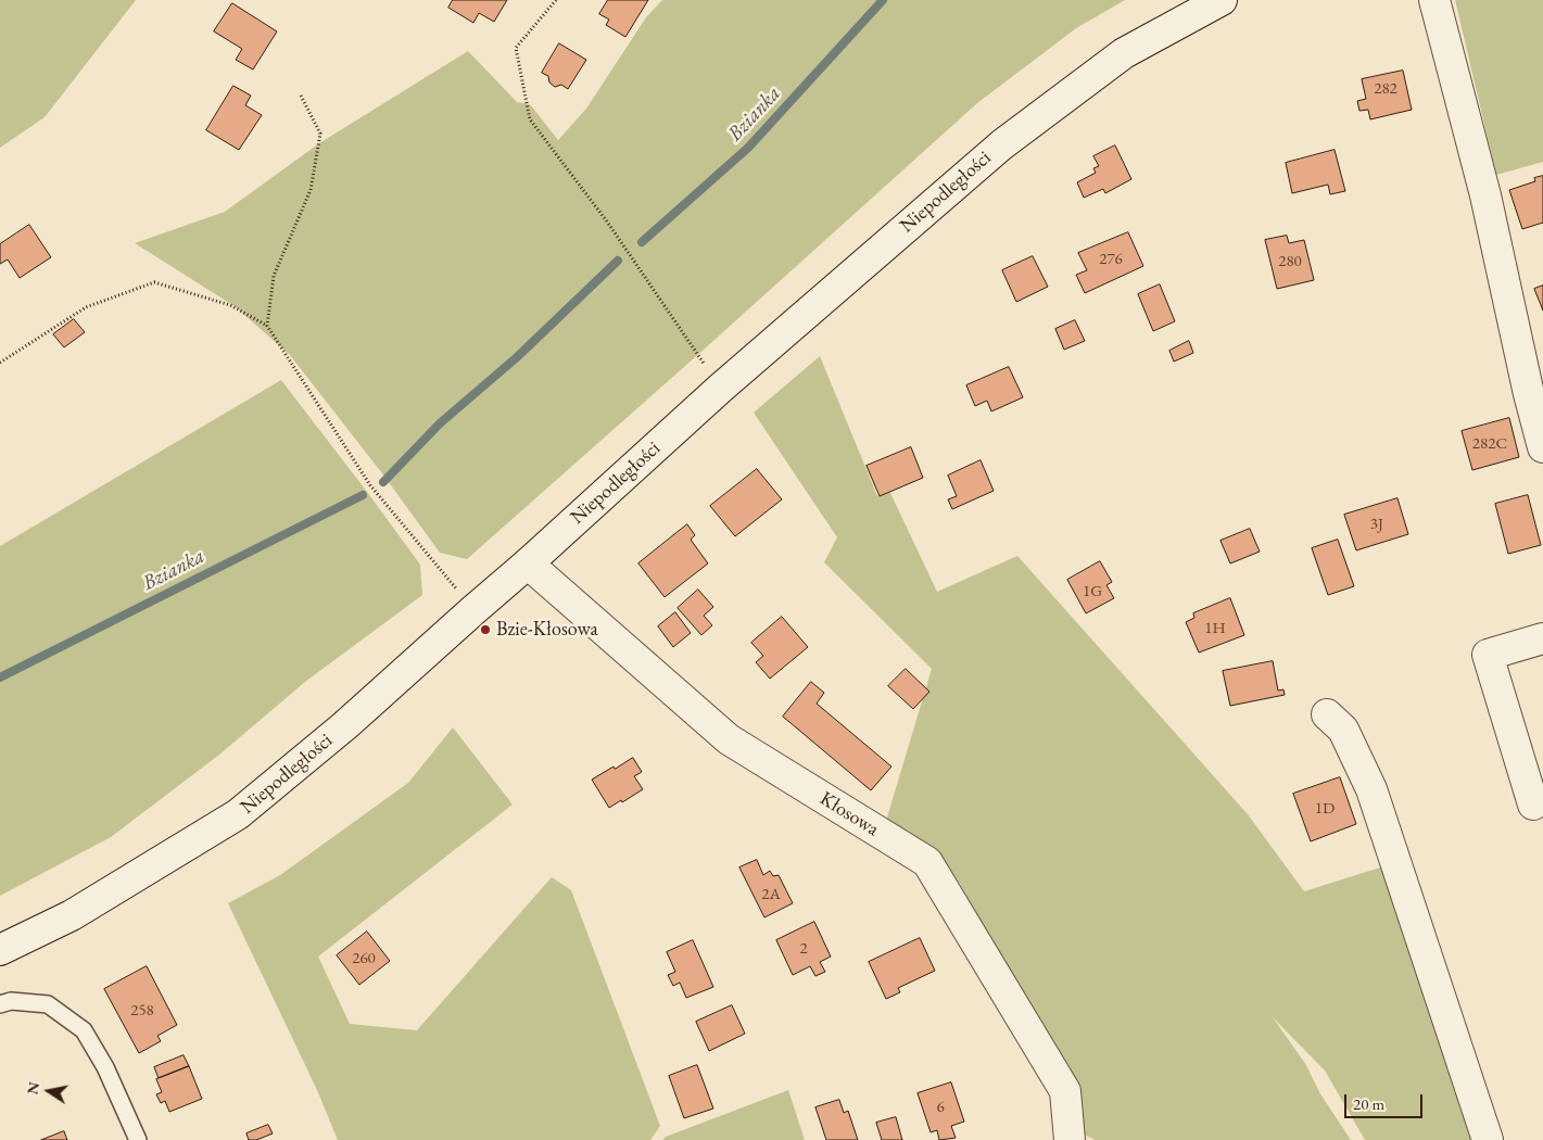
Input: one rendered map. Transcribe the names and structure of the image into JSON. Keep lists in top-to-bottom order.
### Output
{
  "streets": {
    "street": ["Niepodległości", "Kłosowa"]
  },
  "crossings": [
    ["Niepodległości", "Kłosowa"]
  ],
  "water": ["Bzianka"],
  "places": ["Bzie-Kłosowa"],
  "house_numbers": [
    "282",
    "276",
    "280",
    "282C",
    "3J",
    "1G",
    "1H",
    "1D",
    "2A",
    "2",
    "260",
    "258",
    "6"
  ],
  "scale_bar": "20 m",
  "north": "left"
}
